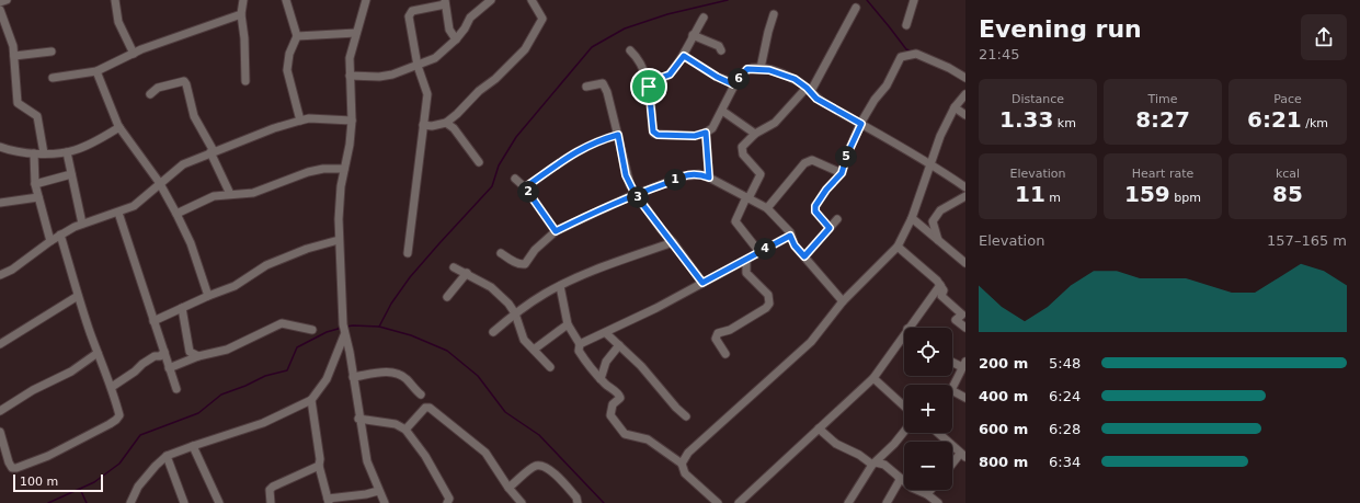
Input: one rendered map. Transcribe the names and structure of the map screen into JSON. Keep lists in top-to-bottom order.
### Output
{
  "scale_bar": "100 m",
  "page": {
    "heading": ["Evening run", "21:45"],
    "pins": [
      "6",
      "5",
      "1",
      "2",
      "3",
      "4"
    ],
    "stats": [
      ["Distance", "1.33 km"],
      ["Time", "8:27"],
      ["Pace", "6:21 /km"],
      ["Elevation", "11 m"],
      ["Heart rate", "159 bpm"],
      ["kcal", "85"]
    ],
    "chart": ["Elevation", "157–165 m"],
    "map_buttons": ["+", "−"],
    "list": [
      {
        "name": "200 m",
        "note": "5:48"
      },
      {
        "name": "400 m",
        "note": "6:24"
      },
      {
        "name": "600 m",
        "note": "6:28"
      },
      {
        "name": "800 m",
        "note": "6:34"
      }
    ],
    "scale": "100 m"
  }
}
